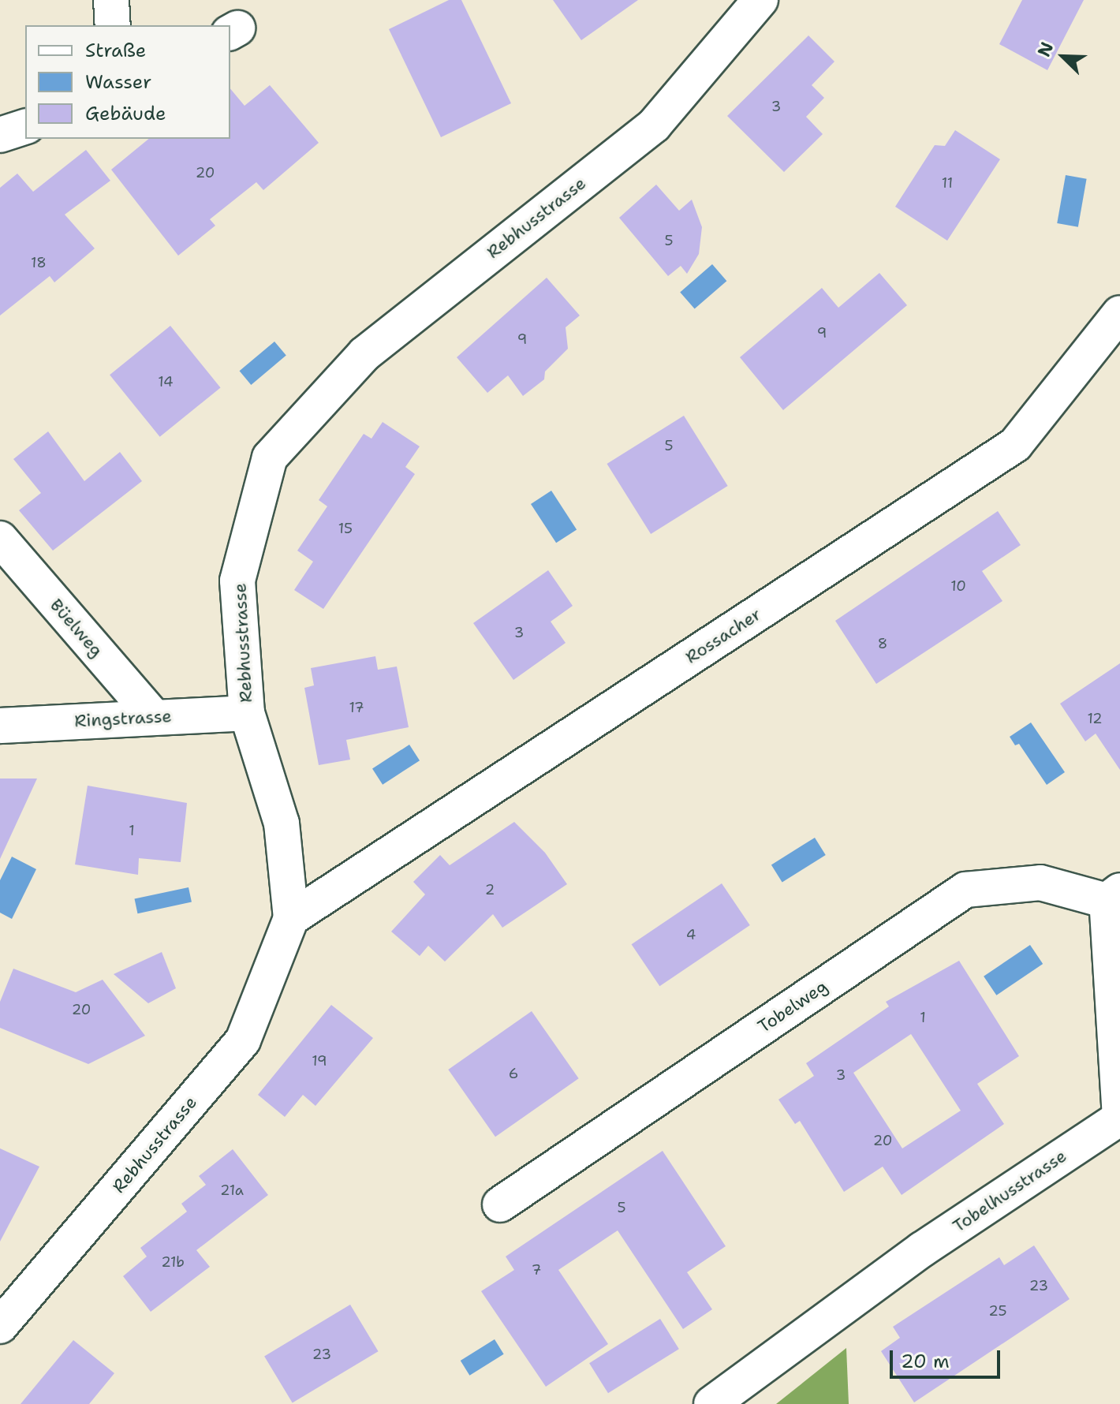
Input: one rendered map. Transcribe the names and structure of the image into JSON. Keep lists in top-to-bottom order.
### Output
{
  "streets": {
    "street": [
      "Rebhusstrasse",
      "Büelweg",
      "Rossacher",
      "Ringstrasse",
      "Tobelweg",
      "Tobelhusstrasse"
    ]
  },
  "crossings": [
    ["Rebhusstrasse", "Rossacher"],
    ["Rebhusstrasse", "Ringstrasse"],
    ["Büelweg", "Ringstrasse"],
    ["Tobelweg", "Tobelhusstrasse"]
  ],
  "house_numbers": [
    "3",
    "20",
    "11",
    "5",
    "18",
    "9",
    "9",
    "14",
    "5",
    "15",
    "10",
    "3",
    "8",
    "17",
    "12",
    "1",
    "2",
    "4",
    "20",
    "1",
    "19",
    "6",
    "3",
    "20",
    "21a",
    "5",
    "21b",
    "7",
    "23",
    "25",
    "23"
  ],
  "legend": ["Straße", "Wasser", "Gebäude"],
  "scale_bar": "20 m",
  "north": "top left"
}
